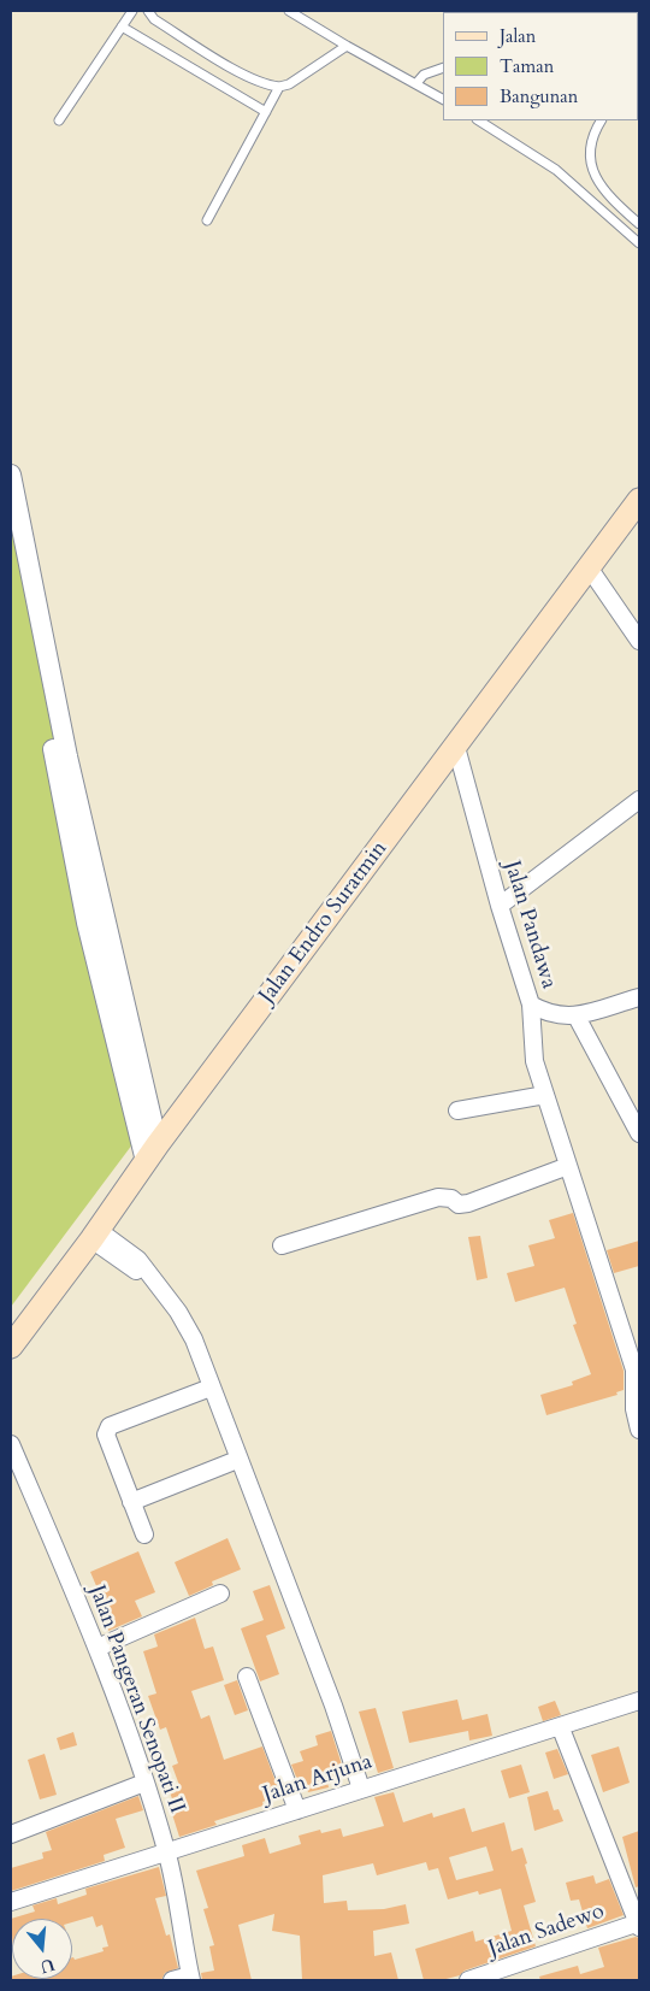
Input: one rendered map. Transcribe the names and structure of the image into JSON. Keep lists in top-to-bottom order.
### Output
{
  "streets": {
    "main road": ["Jalan Endro Suratmin"],
    "street": [
      "Jalan Pandawa",
      "Jalan Pangeran Senopati II",
      "Jalan Arjuna",
      "Jalan Sadewo"
    ]
  },
  "crossings": [
    ["Jalan Endro Suratmin", "Jalan Pandawa"],
    ["Jalan Pangeran Senopati II", "Jalan Arjuna"]
  ],
  "legend": ["Jalan", "Taman", "Bangunan"],
  "north": "bottom"
}
